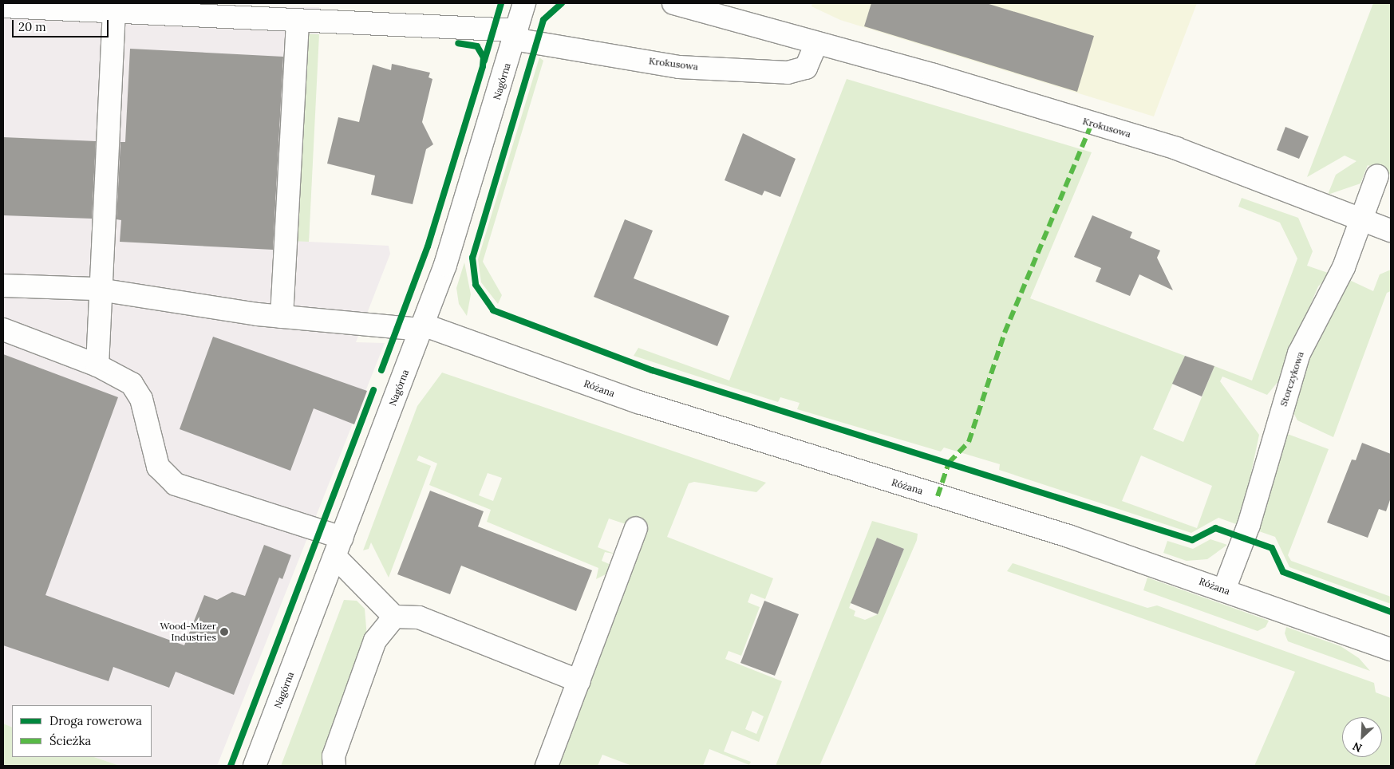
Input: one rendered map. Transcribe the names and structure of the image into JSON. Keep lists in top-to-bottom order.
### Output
{
  "streets": {
    "street": [
      "Krokusowa",
      "Nagórna",
      "Storczykowa",
      "Różana"
    ]
  },
  "crossings": [
    ["Krokusowa", "Nagórna"],
    ["Krokusowa", "Storczykowa"],
    ["Nagórna", "Różana"],
    ["Storczykowa", "Różana"]
  ],
  "places": ["Wood-Mizer Industries"],
  "legend": ["Droga rowerowa", "Ścieżka"],
  "scale_bar": "20 m",
  "north": "bottom left"
}
